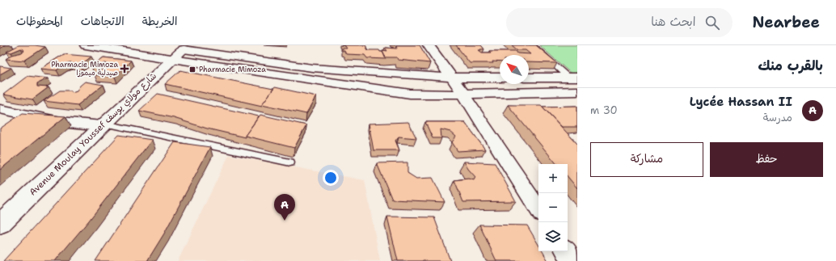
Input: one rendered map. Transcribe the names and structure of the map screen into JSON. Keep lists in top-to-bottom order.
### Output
{
  "streets": {
    "street": ["Avenue Moulay Youssef شارع مولاي يوسف"]
  },
  "places": {
    "health": ["Pharmacie Mimoza صيدلية ميموزا"],
    "transit": ["Pharmacie Mimoza"]
  },
  "north": "top left",
  "page": {
    "header": "Nearbee",
    "search": "ابحث هنا",
    "nav": ["الخريطة", "الاتجاهات", "المحفوظات"],
    "heading": "بالقرب منك",
    "list": [
      {
        "mark": "A",
        "name": "Lycée Hassan II",
        "note": "مدرسة",
        "value": "30 m"
      }
    ],
    "buttons": ["حفظ", "مشاركة"],
    "map_buttons": ["+", "−"],
    "pins": "A"
  }
}
